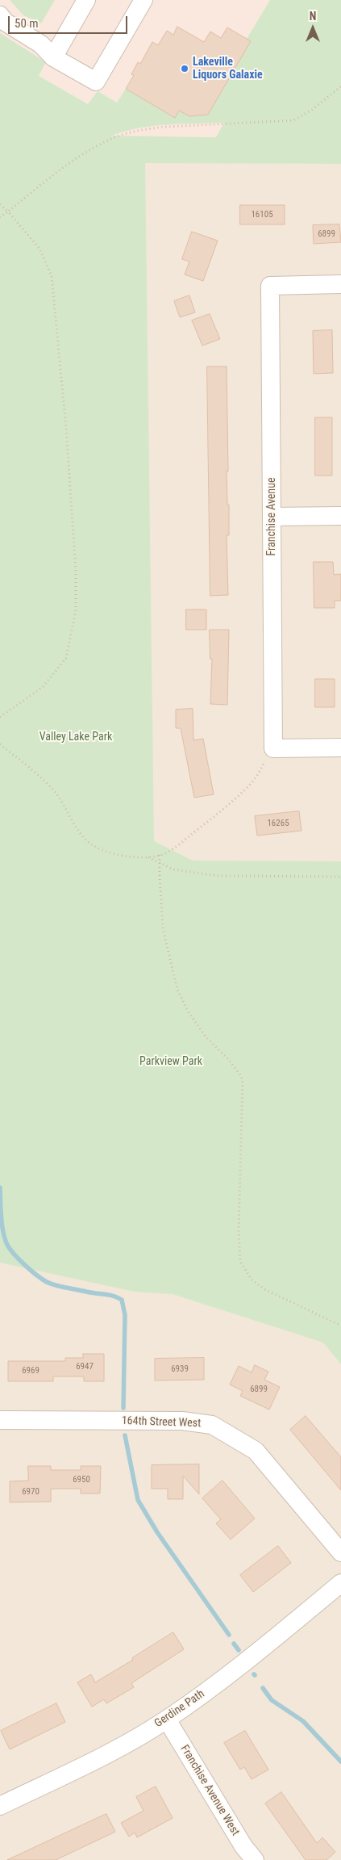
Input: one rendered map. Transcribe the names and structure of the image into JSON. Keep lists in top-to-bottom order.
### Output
{
  "streets": {
    "street": [
      "Franchise Avenue",
      "164th Street West",
      "Gerdine Path",
      "Franchise Avenue West"
    ]
  },
  "crossings": [
    ["Gerdine Path", "Franchise Avenue West"]
  ],
  "parks": ["Valley Lake Park", "Parkview Park"],
  "places": ["Lakeville Liquors Galaxie"],
  "house_numbers": [
    "16105",
    "6899",
    "16265",
    "6947",
    "6939",
    "6969",
    "6899",
    "6950",
    "6970"
  ],
  "scale_bar": "50 m",
  "north": "top"
}
